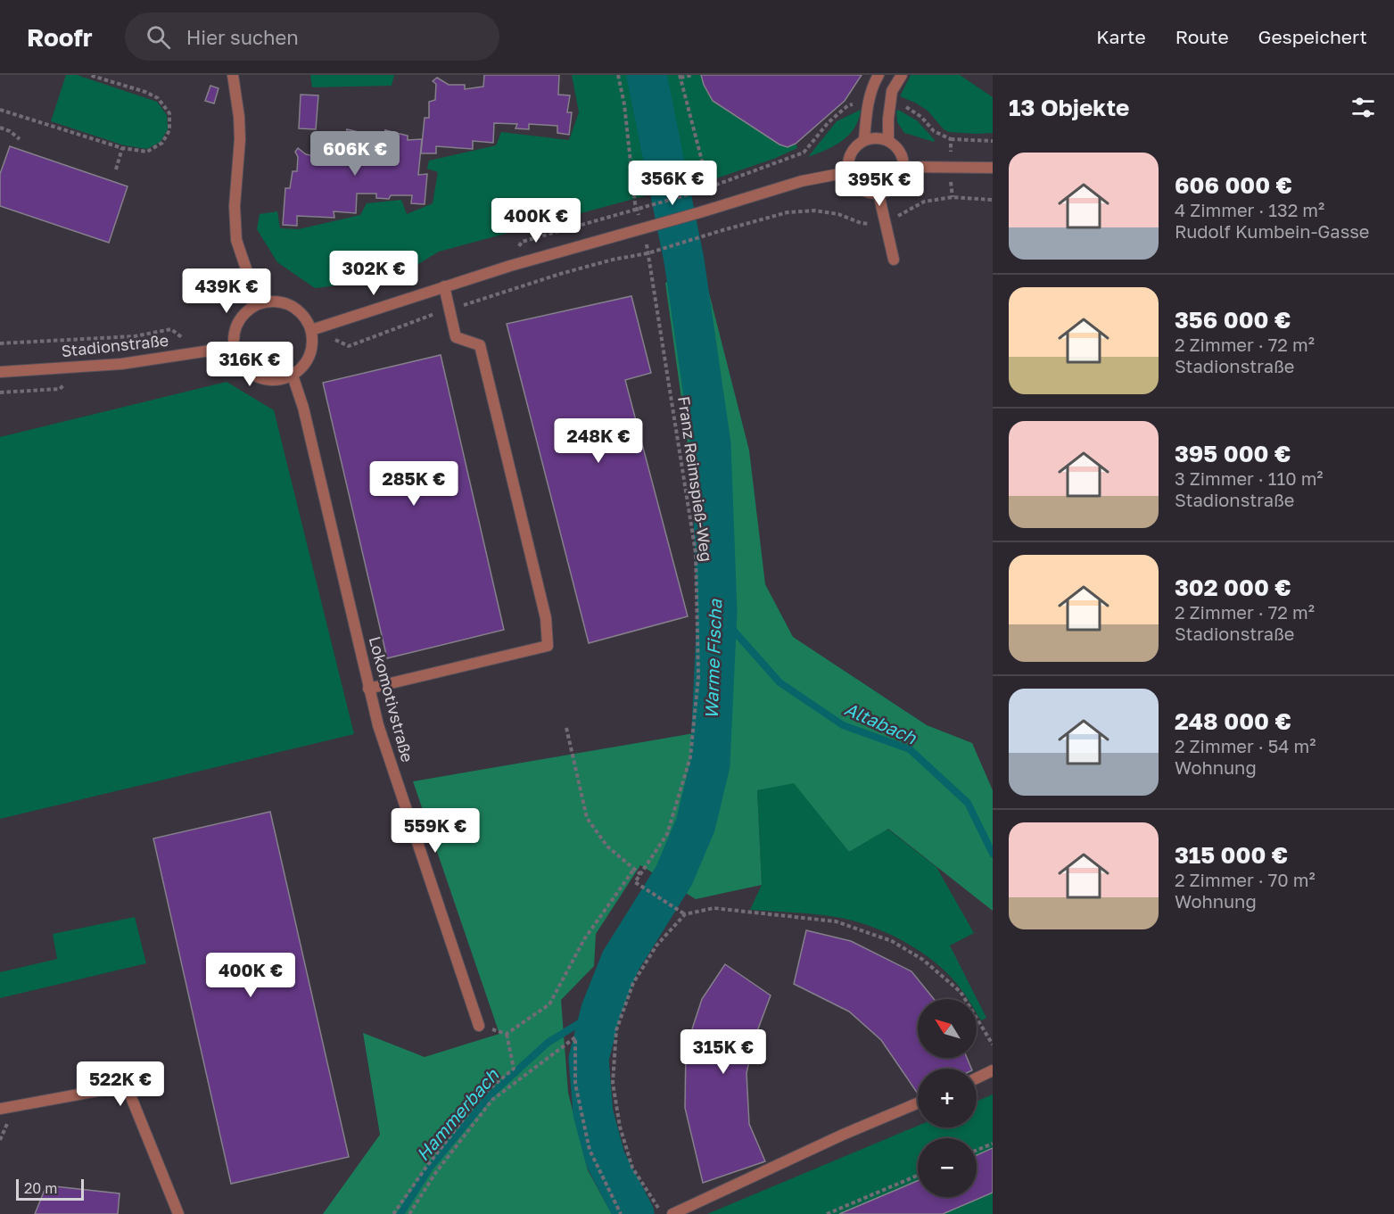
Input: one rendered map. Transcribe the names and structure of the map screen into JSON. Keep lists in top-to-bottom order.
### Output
{
  "streets": {
    "street": ["Stadionstraße", "Lokomotivstraße"],
    "path": ["Franz Reimspieß-Weg"]
  },
  "crossings": [
    ["Stadionstraße", "Lokomotivstraße"]
  ],
  "water": ["Warme Fischa", "Altabach", "Hammerbach"],
  "scale_bar": "20 m",
  "north": "top left",
  "page": {
    "header": "Roofr",
    "search": "Hier suchen",
    "nav": ["Karte", "Route", "Gespeichert"],
    "heading": "13 Objekte",
    "price": [
      "606K €",
      "356K €",
      "395K €",
      "400K €",
      "302K €",
      "439K €",
      "316K €",
      "248K €",
      "285K €",
      "559K €",
      "400K €",
      "315K €",
      "522K €"
    ],
    "list": [
      {
        "name": "606 000 €",
        "note": "4 Zimmer · 132 m² · Rudolf Kumbein-Gasse"
      },
      {
        "name": "356 000 €",
        "note": "2 Zimmer · 72 m² · Stadionstraße"
      },
      {
        "name": "395 000 €",
        "note": "3 Zimmer · 110 m² · Stadionstraße"
      },
      {
        "name": "302 000 €",
        "note": "2 Zimmer · 72 m² · Stadionstraße"
      },
      {
        "name": "248 000 €",
        "note": "2 Zimmer · 54 m² · Wohnung"
      },
      {
        "name": "315 000 €",
        "note": "2 Zimmer · 70 m² · Wohnung"
      }
    ],
    "map_buttons": ["+", "−"],
    "scale": "20 m"
  }
}
